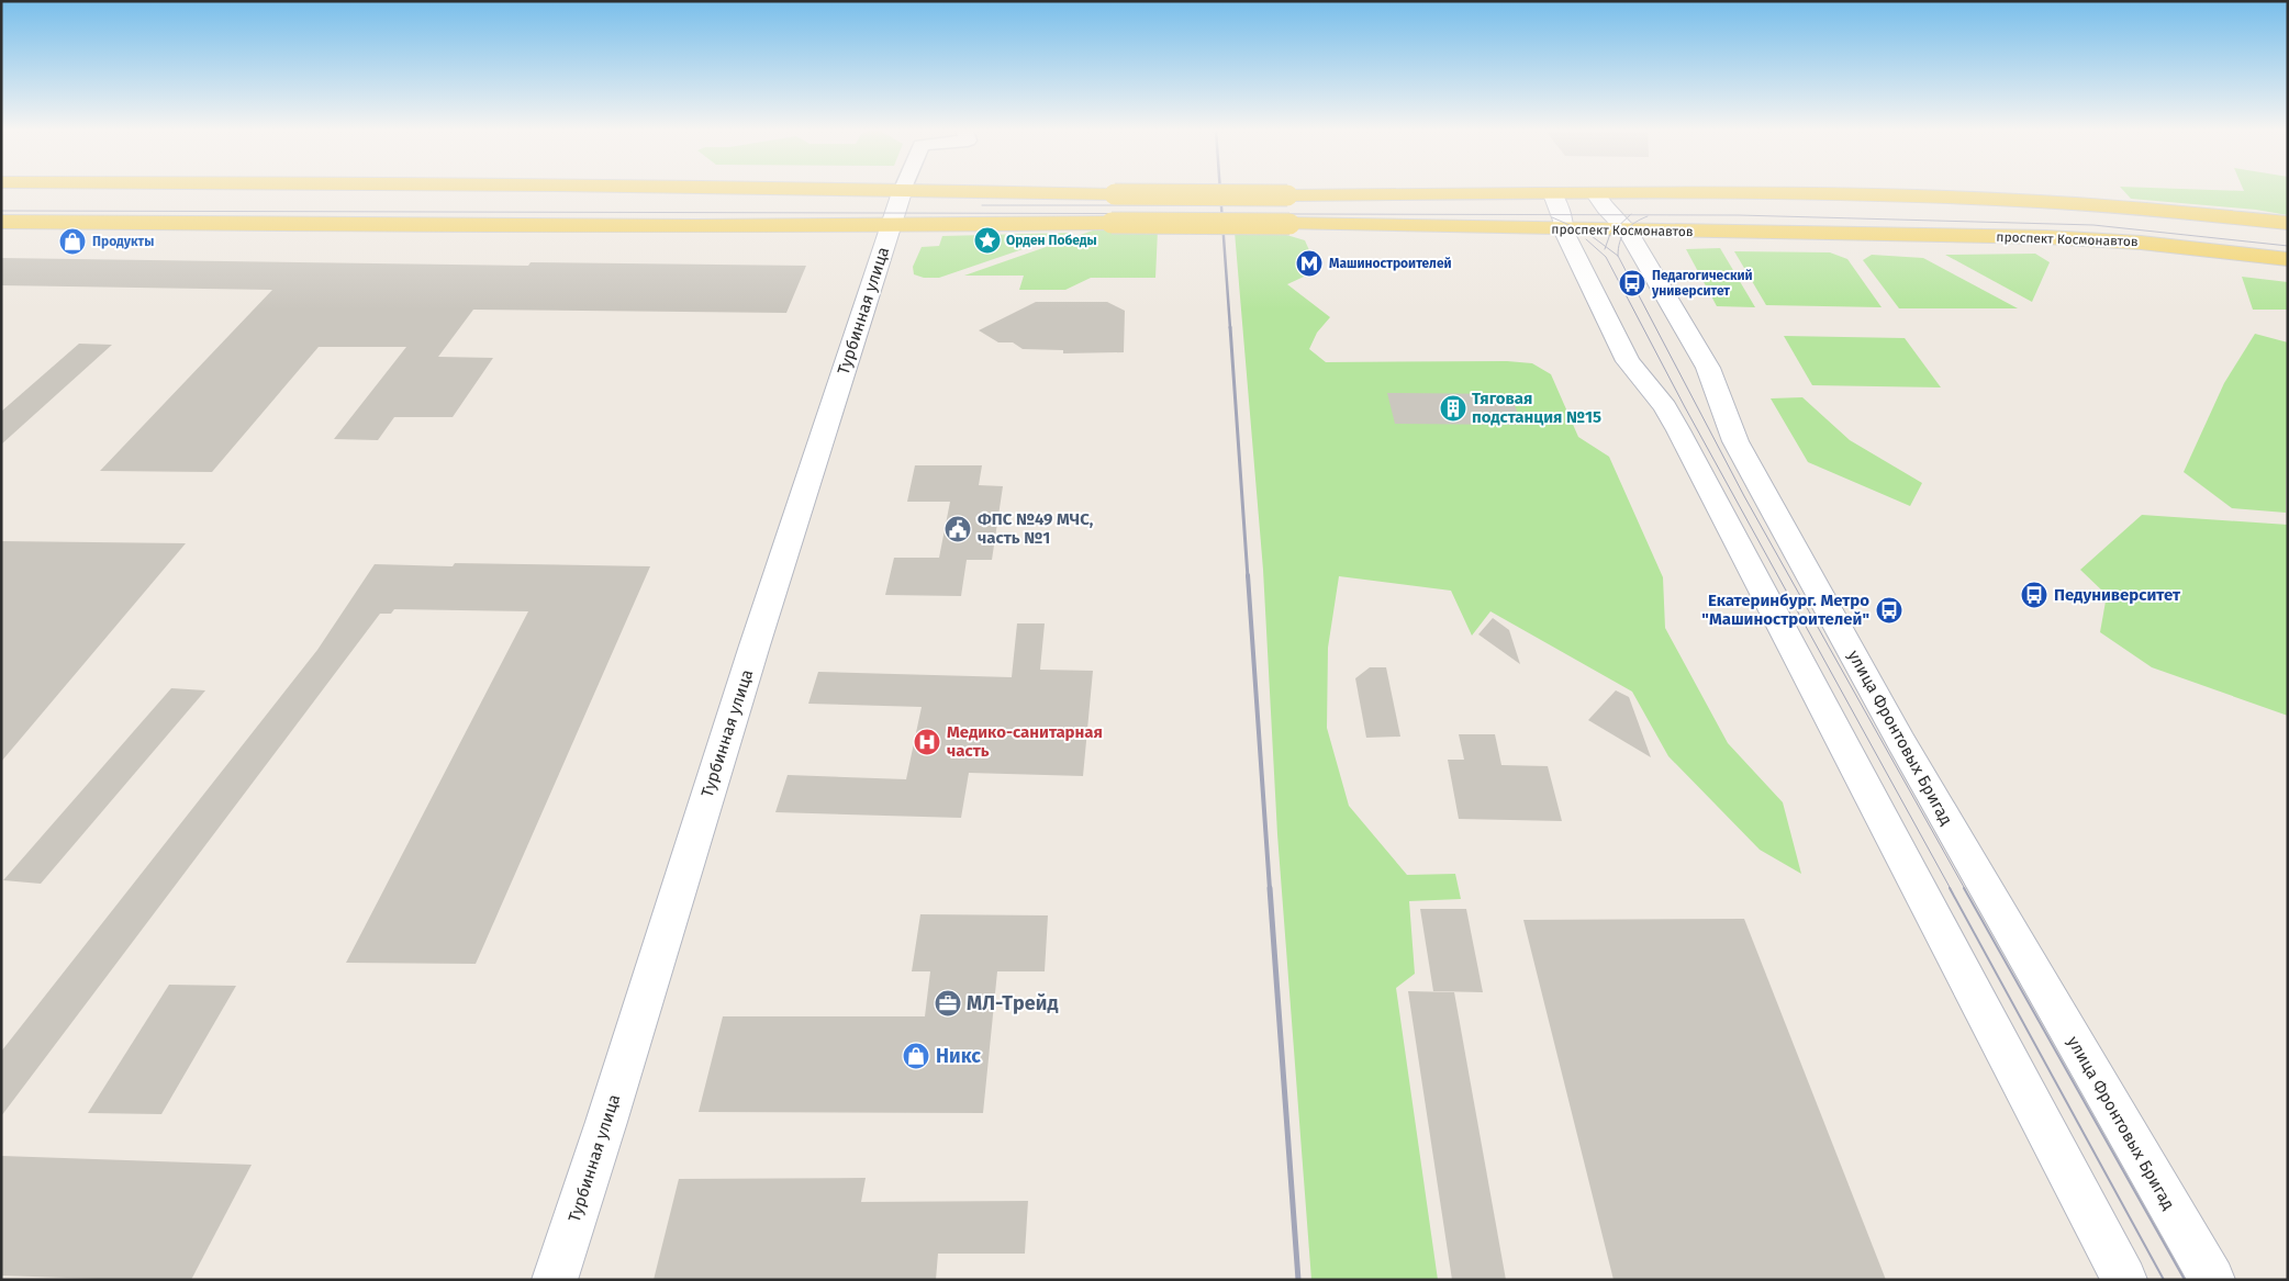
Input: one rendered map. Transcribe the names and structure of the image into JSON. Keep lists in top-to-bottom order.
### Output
{
  "streets": {
    "main road": ["проспект Космонавтов", "Турбинная улица", "улица Фронтовых Бригад"]
  },
  "crossings": [
    ["проспект Космонавтов", "Турбинная улица"],
    ["проспект Космонавтов", "улица Фронтовых Бригад"]
  ],
  "places": {
    "place": ["Орден Победы"],
    "shop": ["Продукты", "Никс"],
    "metro station": ["Машиностроителей"],
    "bus stop": ["Педагогический университет", "Педуниверситет", "Екатеринбург. Метро \"Машиностроителей\""],
    "building": ["Тяговая подстанция №15"],
    "public building": ["ФПС №49 МЧС, часть №1"],
    "hospital": ["Медико-санитарная часть"],
    "office": ["МЛ-Трейд"]
  }
}
